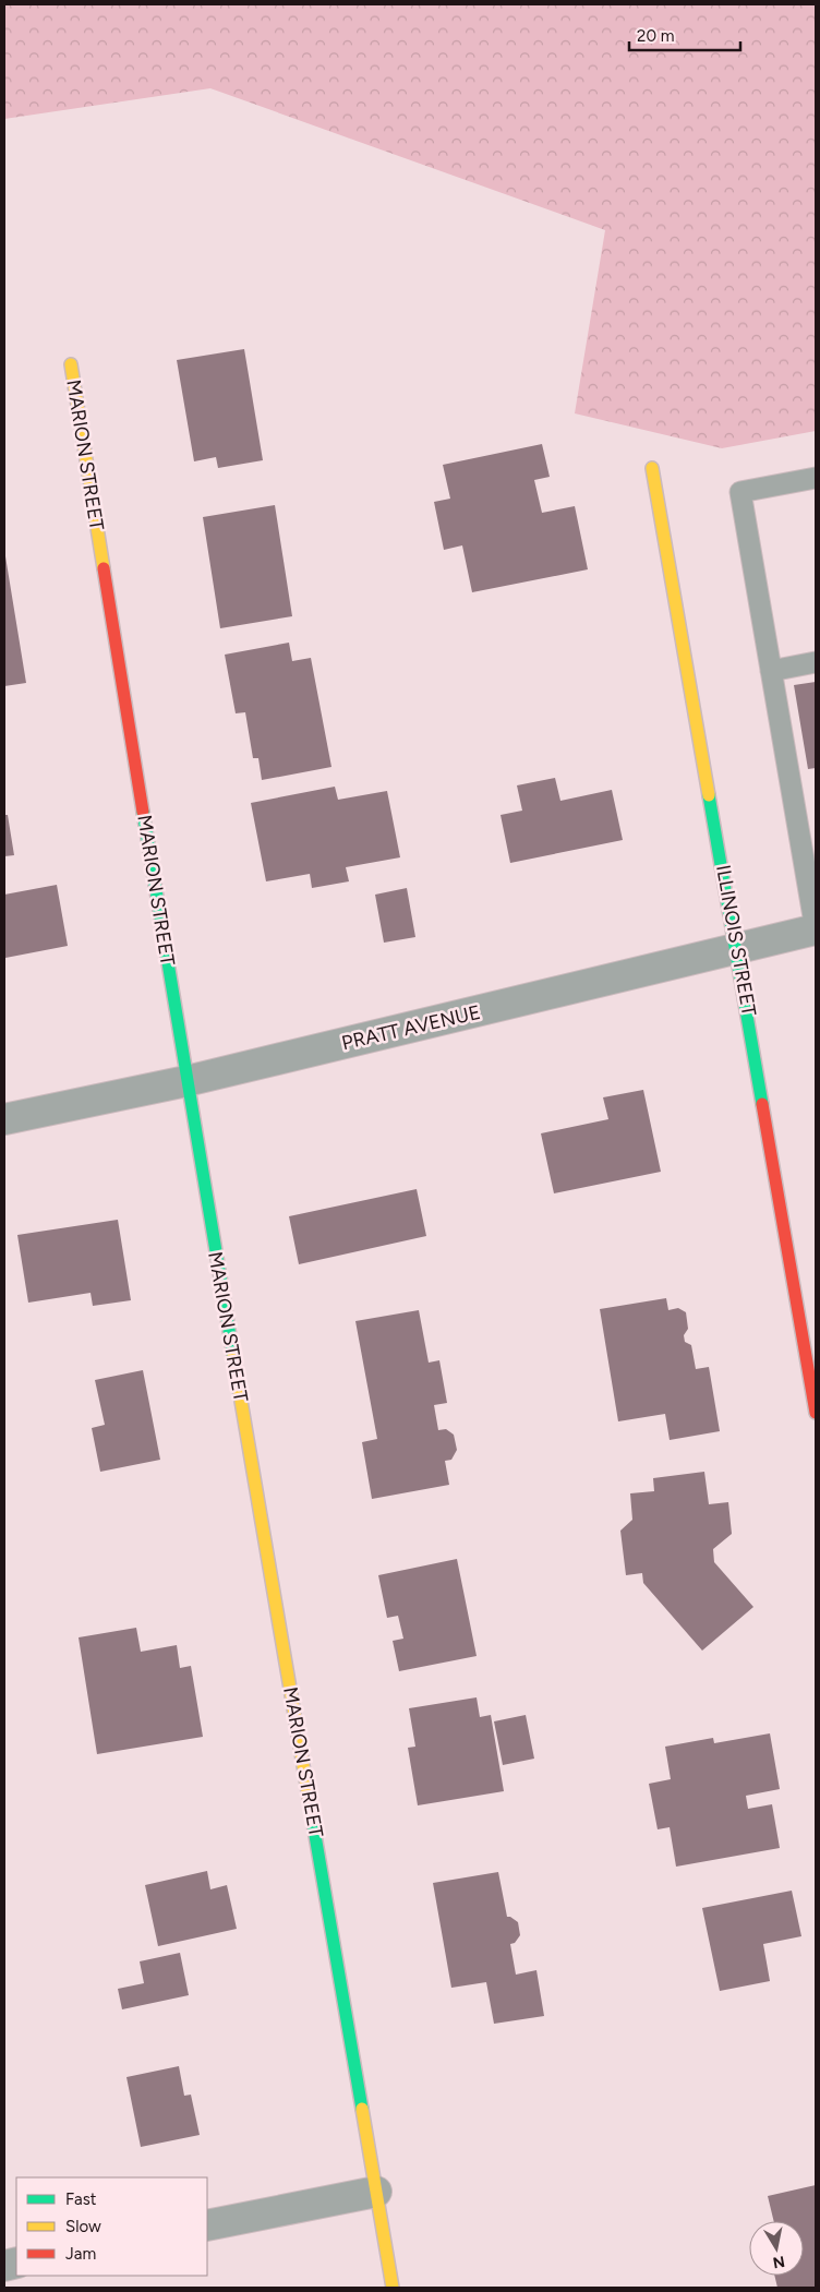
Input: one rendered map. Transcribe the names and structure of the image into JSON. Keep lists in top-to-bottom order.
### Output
{
  "streets": {
    "street": ["MARION STREET", "ILLINOIS STREET", "PRATT AVENUE"]
  },
  "crossings": [
    ["MARION STREET", "PRATT AVENUE"],
    ["ILLINOIS STREET", "PRATT AVENUE"]
  ],
  "legend": ["Fast", "Slow", "Jam"],
  "scale_bar": "20 m",
  "north": "bottom"
}
